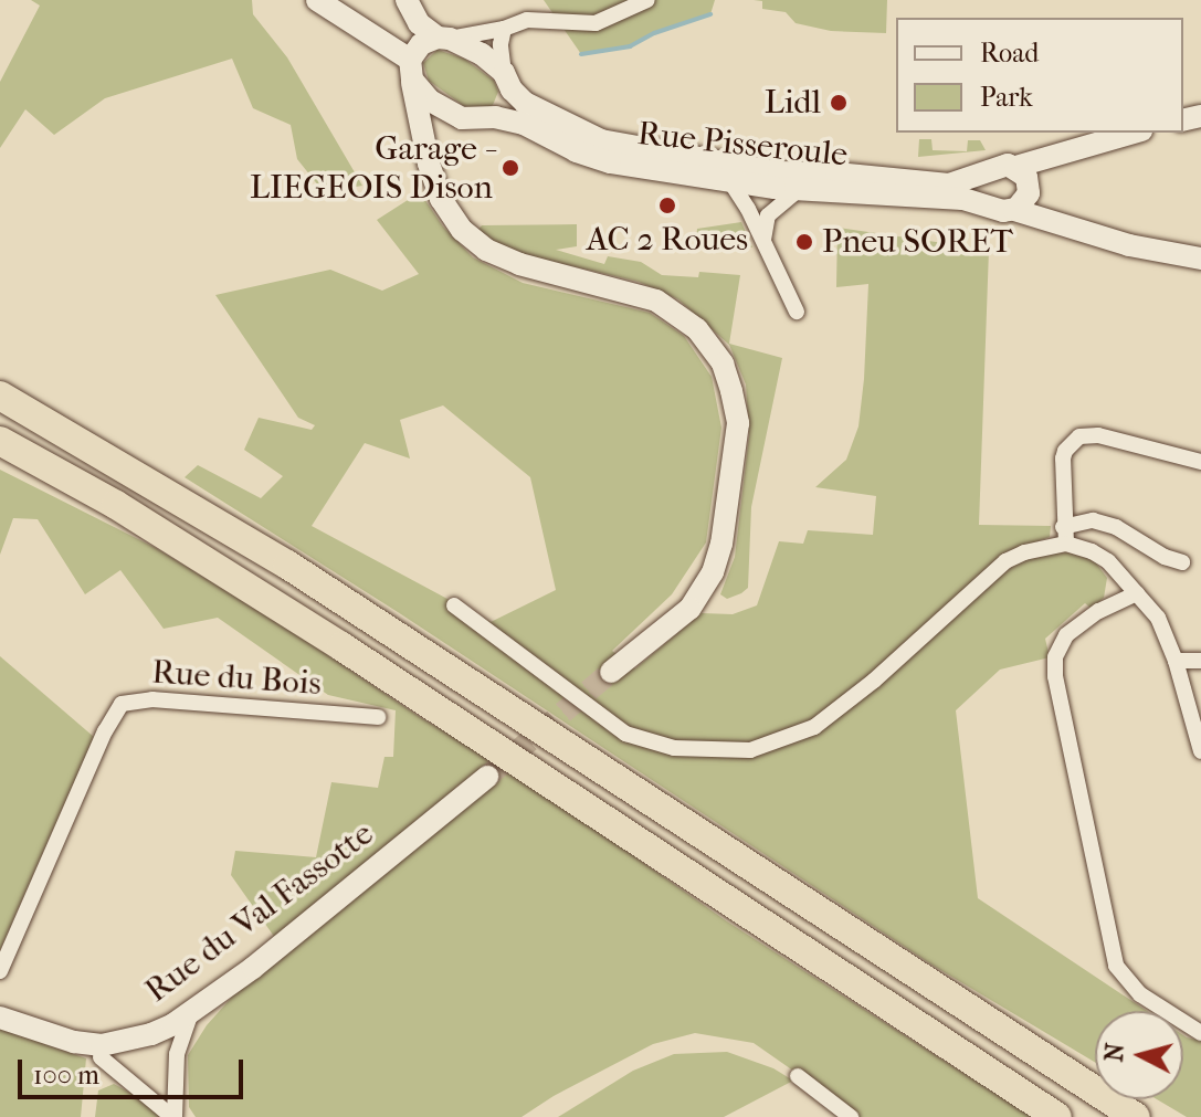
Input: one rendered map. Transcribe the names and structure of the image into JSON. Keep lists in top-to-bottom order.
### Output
{
  "streets": {
    "main road": ["Rue Pisseroule", "Rue du Val Fassotte"],
    "street": ["Rue du Bois"]
  },
  "places": [
    "Lidl",
    "Garage - LIEGEOIS Dison",
    "AC 2 Roues",
    "Pneu SORET"
  ],
  "legend": ["Road", "Park"],
  "scale_bar": "100 m",
  "north": "left"
}
